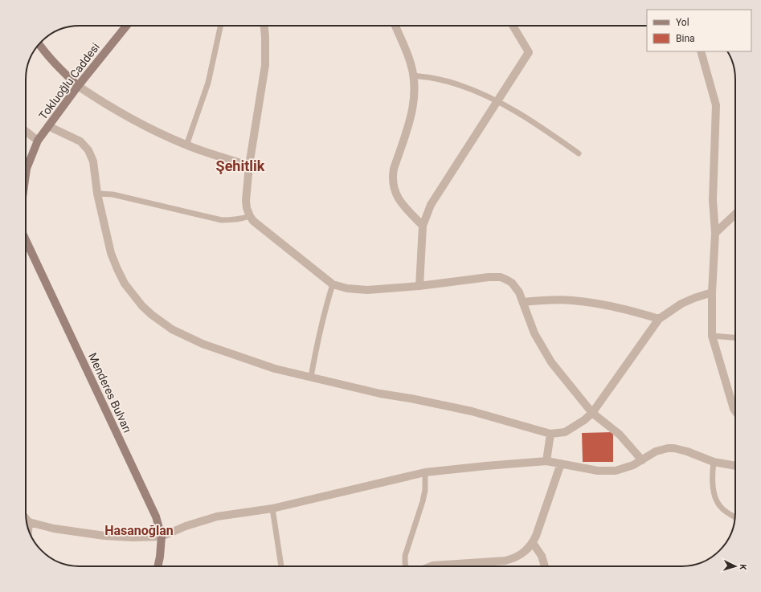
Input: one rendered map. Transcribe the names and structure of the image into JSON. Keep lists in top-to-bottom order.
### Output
{
  "streets": {
    "main road": ["Tokluoğlu Caddesi", "Menderes Bulvarı"]
  },
  "districts": ["Şehitlik", "Hasanoğlan"],
  "legend": ["Yol", "Bina"],
  "north": "right"
}
